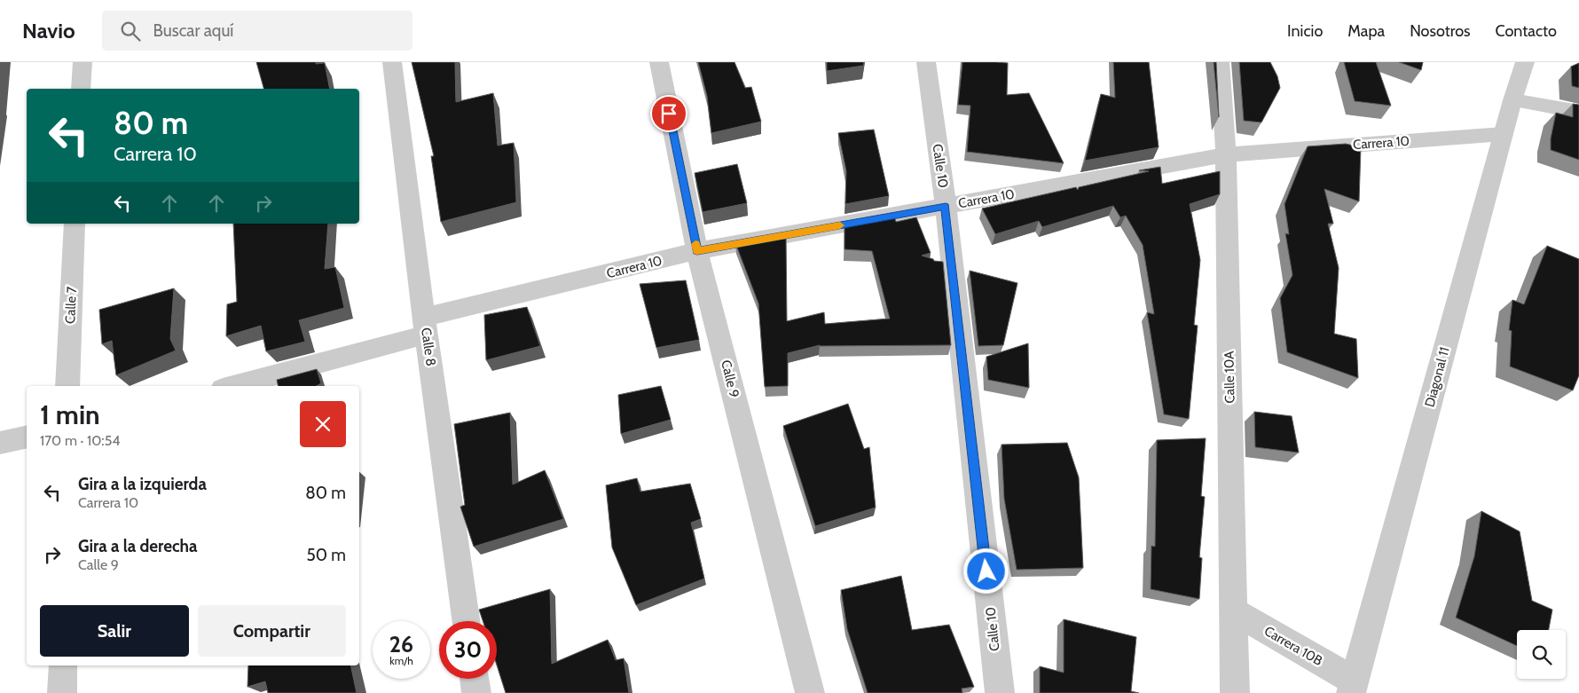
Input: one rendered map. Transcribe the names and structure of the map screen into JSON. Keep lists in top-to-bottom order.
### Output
{
  "streets": {
    "street": [
      "Carrera 10",
      "Calle 10",
      "Calle 7",
      "Calle 8",
      "Calle 10A",
      "Diagonal 11",
      "Calle 9",
      "Carrera 10B"
    ]
  },
  "crossings": [
    ["Carrera 10", "Calle 10"],
    ["Carrera 10", "Calle 8"],
    ["Carrera 10", "Calle 10A"],
    ["Carrera 10", "Diagonal 11"],
    ["Carrera 10", "Calle 9"],
    ["Calle 10A", "Carrera 10B"],
    ["Diagonal 11", "Carrera 10B"]
  ],
  "page": {
    "header": "Navio",
    "search": "Buscar aquí",
    "nav": [
      "Inicio",
      "Mapa",
      "Nosotros",
      "Contacto"
    ],
    "turn": ["80 m", "Carrera 10"],
    "heading": ["1 min", "170 m · 10:54"],
    "list": [
      {
        "name": "Gira a la izquierda",
        "note": "Carrera 10",
        "value": "80 m"
      },
      {
        "name": "Gira a la derecha",
        "note": "Calle 9",
        "value": "50 m"
      }
    ],
    "buttons": ["Salir", "Compartir"],
    "speed": "26 km/h",
    "limit": "30"
  }
}
